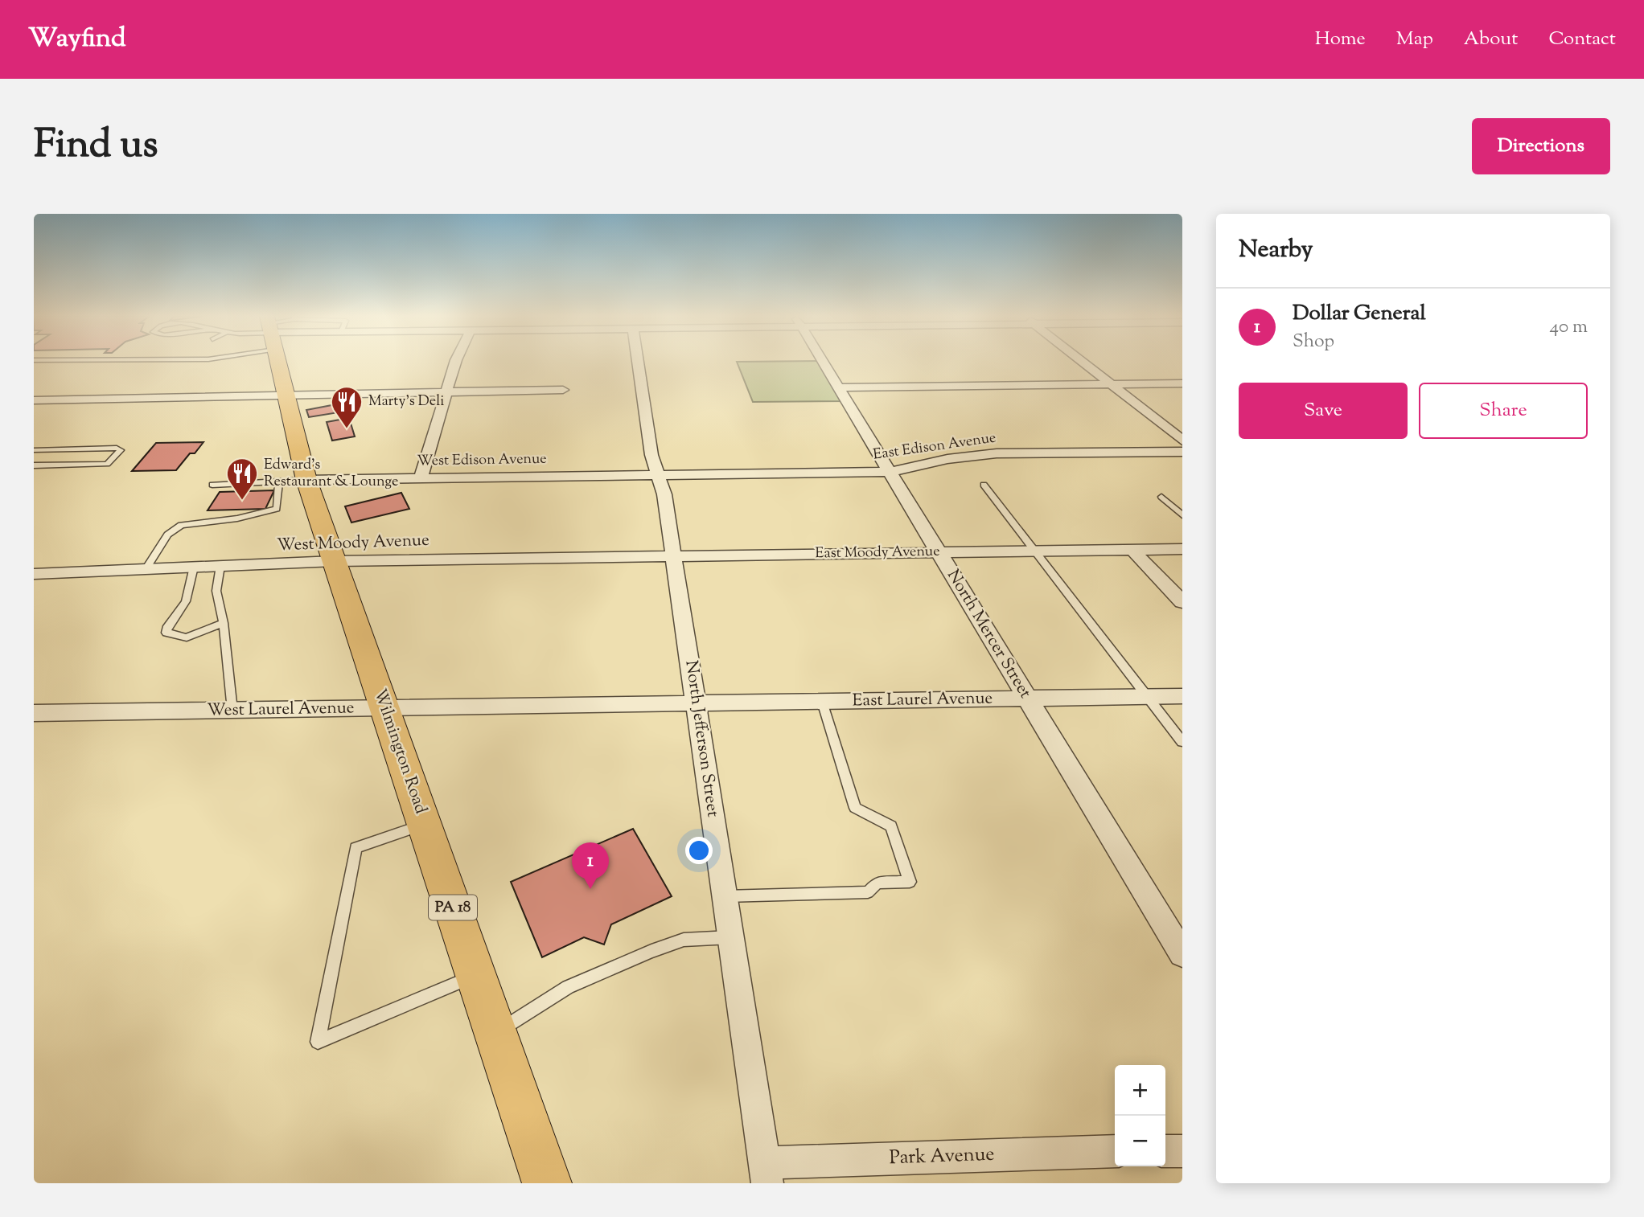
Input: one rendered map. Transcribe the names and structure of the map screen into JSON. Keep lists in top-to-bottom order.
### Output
{
  "streets": {
    "main road": ["Wilmington Road", "PA 18"],
    "street": [
      "East Edison Avenue",
      "West Edison Avenue",
      "West Moody Avenue",
      "East Moody Avenue",
      "North Mercer Street",
      "East Laurel Avenue",
      "West Laurel Avenue",
      "North Jefferson Street",
      "Park Avenue"
    ]
  },
  "crossings": [
    ["East Edison Avenue", "West Edison Avenue"],
    ["East Edison Avenue", "North Mercer Street"],
    ["East Edison Avenue", "North Jefferson Street"],
    ["West Edison Avenue", "North Jefferson Street"],
    ["West Edison Avenue", "Wilmington Road"],
    ["West Moody Avenue", "East Moody Avenue"],
    ["West Moody Avenue", "North Jefferson Street"],
    ["West Moody Avenue", "Wilmington Road"],
    ["East Moody Avenue", "North Mercer Street"],
    ["East Moody Avenue", "North Jefferson Street"],
    ["North Mercer Street", "East Laurel Avenue"],
    ["East Laurel Avenue", "West Laurel Avenue"],
    ["East Laurel Avenue", "North Jefferson Street"],
    ["West Laurel Avenue", "North Jefferson Street"],
    ["West Laurel Avenue", "Wilmington Road"],
    ["North Jefferson Street", "Park Avenue"]
  ],
  "places": {
    "restaurant": ["Marty's Deli", "Edward's Restaurant & Lounge"]
  },
  "page": {
    "header": "Wayfind",
    "nav": [
      "Home",
      "Map",
      "About",
      "Contact"
    ],
    "title": "Find us",
    "buttons": [
      "Directions",
      ["Save", "Share"]
    ],
    "heading": "Nearby",
    "list": [
      {
        "mark": "1",
        "name": "Dollar General",
        "note": "Shop",
        "value": "40 m"
      }
    ],
    "pins": "1",
    "map_buttons": ["+", "−"]
  }
}
